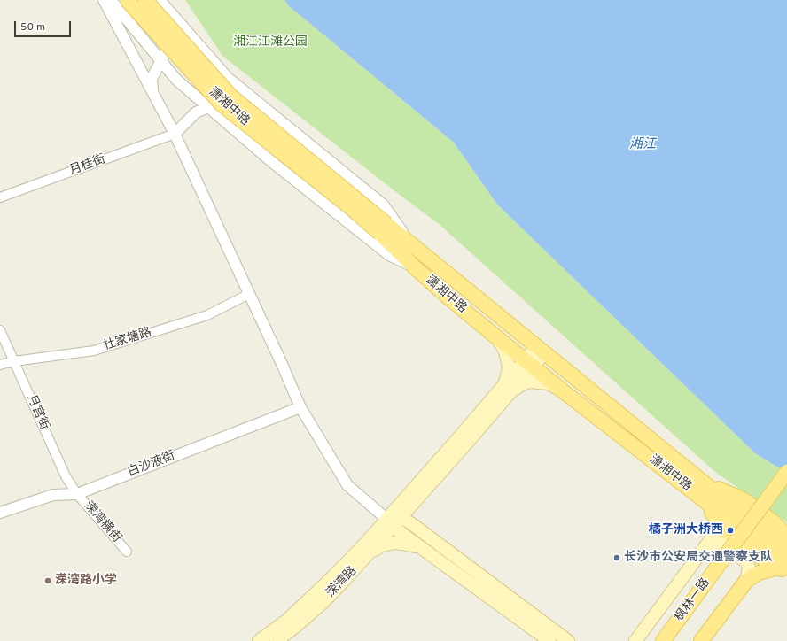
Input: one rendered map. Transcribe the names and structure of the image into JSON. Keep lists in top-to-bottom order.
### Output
{
  "streets": {
    "main road": ["潇湘中路", "溁湾路", "枫林一路"],
    "street": [
      "月桂街",
      "杜家塘路",
      "月宫街",
      "白沙液街",
      "溁湾横街"
    ]
  },
  "crossings": [
    ["杜家塘路", "月宫街"],
    ["月宫街", "白沙液街"],
    ["月宫街", "溁湾横街"],
    ["白沙液街", "溁湾横街"]
  ],
  "water": ["湘江"],
  "parks": ["湘江江滩公园"],
  "places": ["橘子洲大桥西", "长沙市公安局交通警察支队", "溁湾路小学"],
  "scale_bar": "50 m"
}
